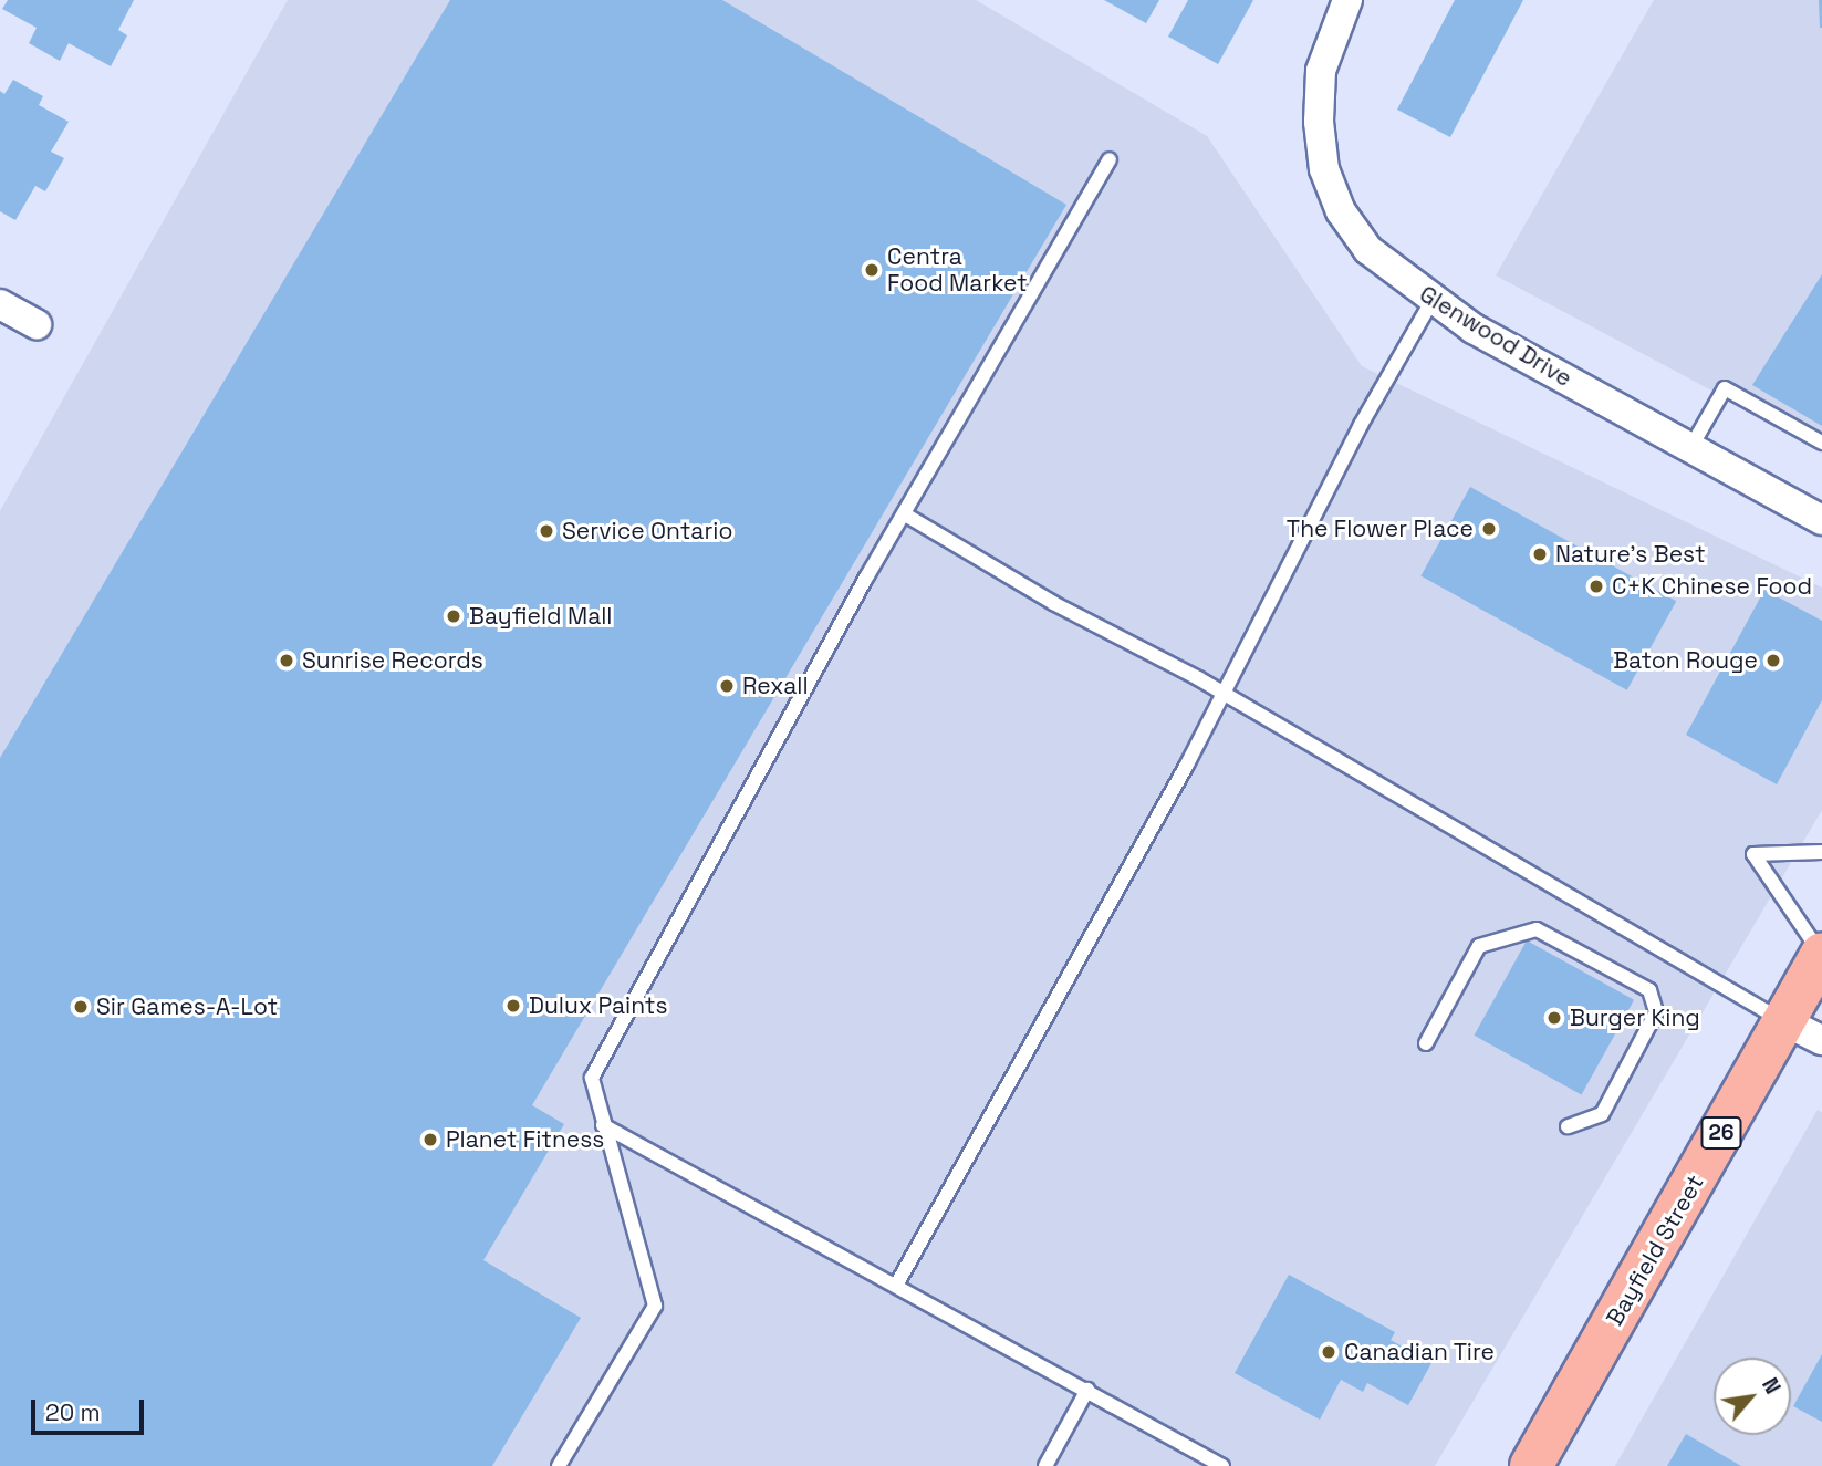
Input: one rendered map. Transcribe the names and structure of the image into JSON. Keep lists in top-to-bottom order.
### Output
{
  "streets": {
    "main road": ["26", "Bayfield Street"],
    "street": ["Glenwood Drive"]
  },
  "places": [
    "Centra Food Market",
    "The Flower Place",
    "Service Ontario",
    "Nature's Best",
    "C+K Chinese Food",
    "Bayfield Mall",
    "Sunrise Records",
    "Baton Rouge",
    "Rexall",
    "Dulux Paints",
    "Sir Games-A-Lot",
    "Burger King",
    "Planet Fitness",
    "Canadian Tire"
  ],
  "scale_bar": "20 m",
  "north": "top right"
}
